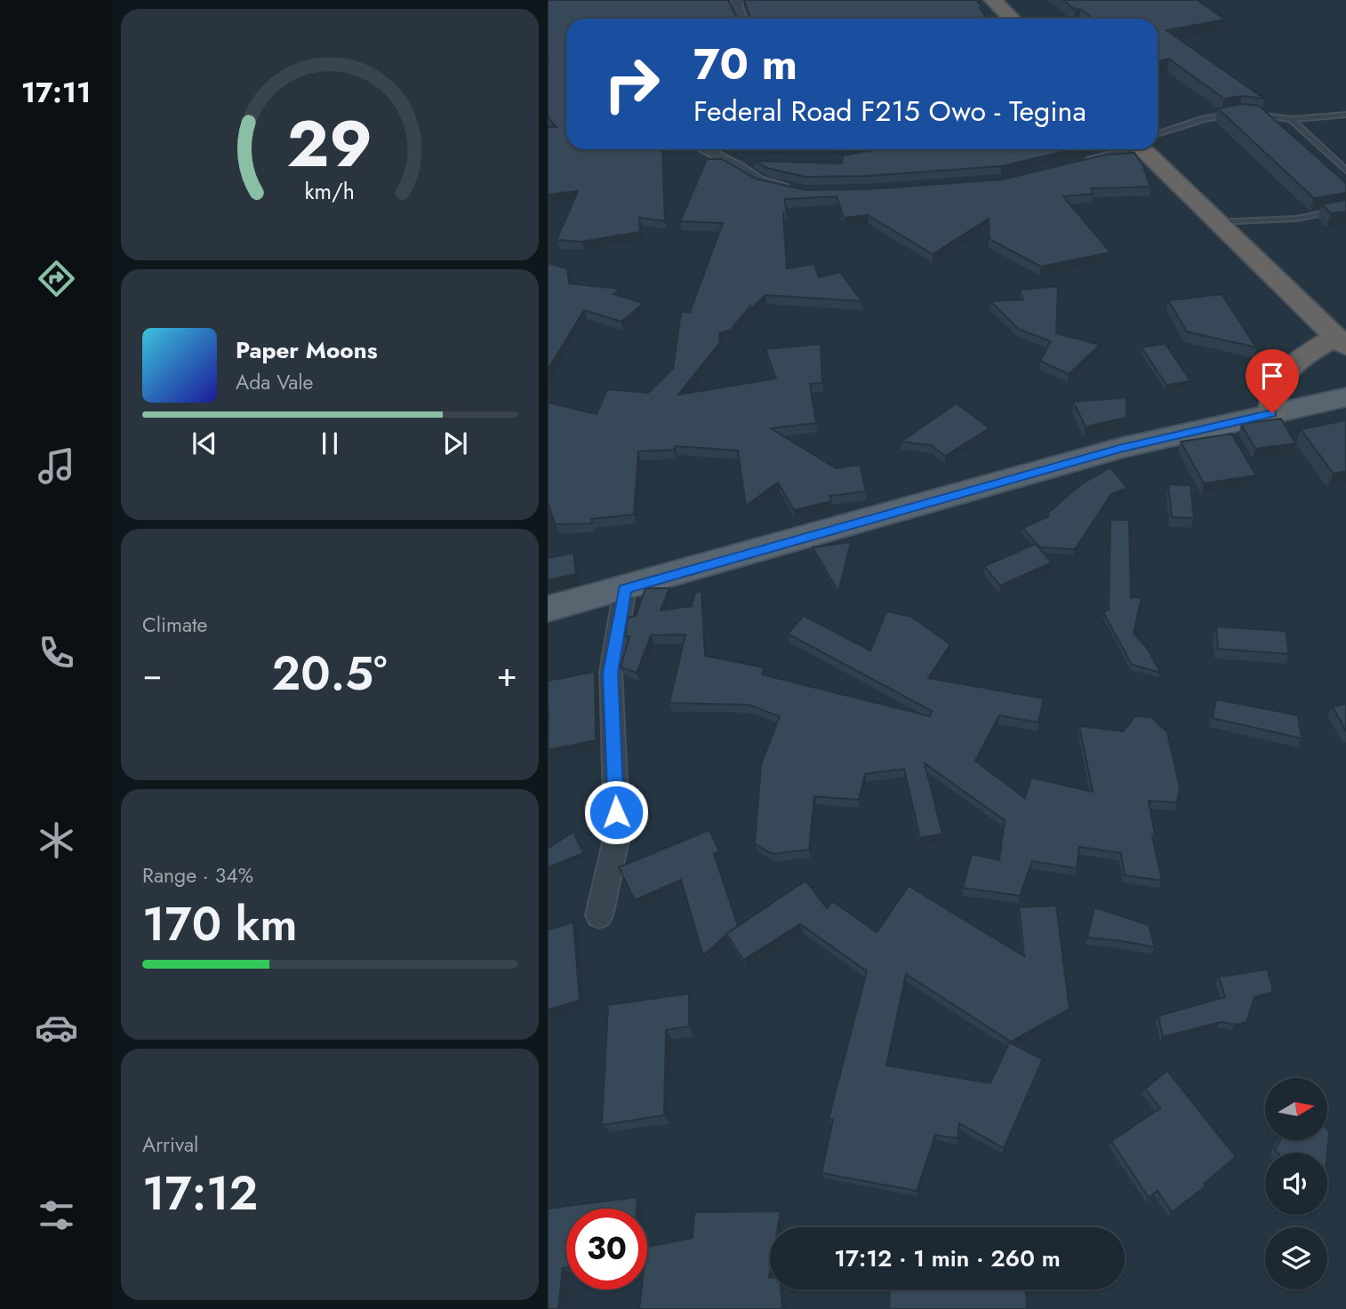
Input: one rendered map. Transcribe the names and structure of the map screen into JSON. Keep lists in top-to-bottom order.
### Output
{
  "north": "right",
  "page": {
    "tabs": "17:11",
    "turn": ["70 m", "Federal Road F215 Owo - Tegina"],
    "song": ["Paper Moons", "Ada Vale"],
    "tile": [
      "Climate",
      ["Range · 34%", "170 km"],
      ["Arrival", "17:12"]
    ],
    "heat": ["−", "20.5°", "+"],
    "limit": "30",
    "trip": "17:12 · 1 min · 260 m",
    "gauge": ["29", "km/h"]
  }
}
